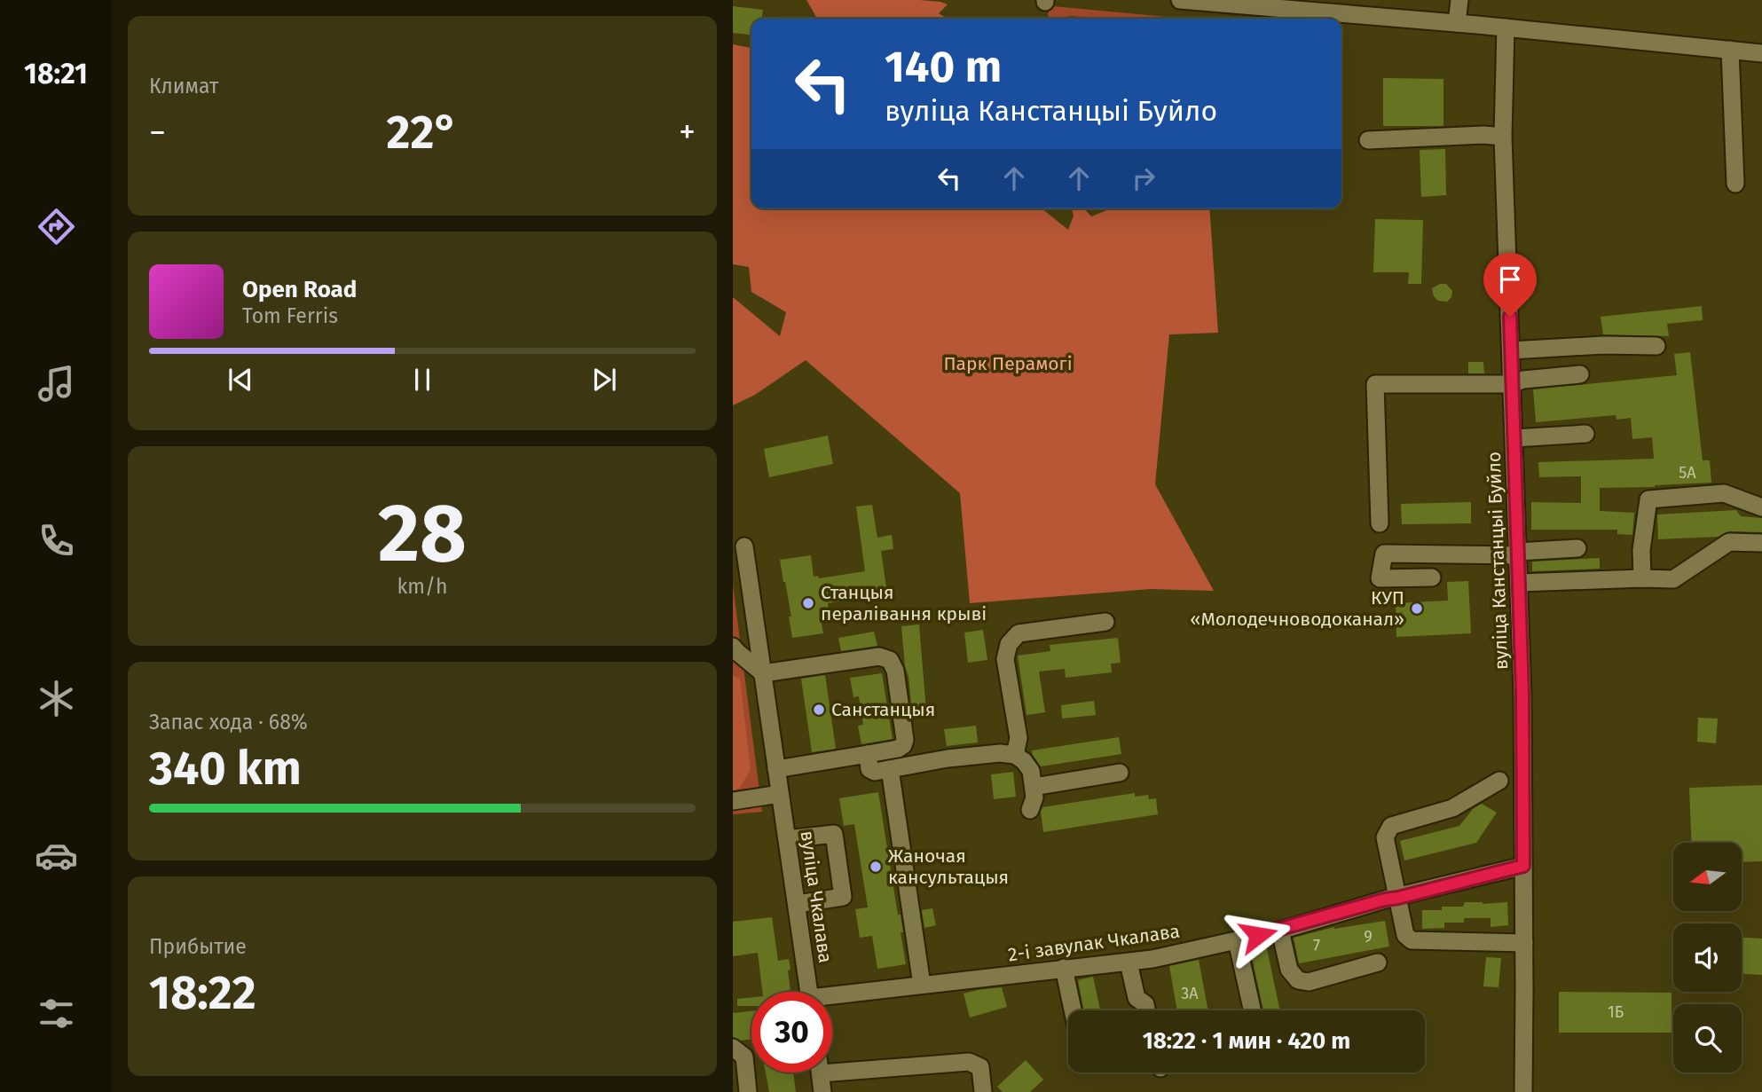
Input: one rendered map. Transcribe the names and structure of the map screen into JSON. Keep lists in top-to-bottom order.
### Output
{
  "streets": {
    "street": ["вуліца Канстанцыі Буйло", "вуліца Чкалава", "2-і завулак Чкалава"]
  },
  "crossings": [
    ["вуліца Канстанцыі Буйло", "2-і завулак Чкалава"]
  ],
  "parks": ["Парк Перамогі"],
  "places": [
    "Станцыя пералівання крыві",
    "КУП «Молодечноводоканал»",
    "Санстанцыя",
    "Жаночая кансультацыя"
  ],
  "house_numbers": [
    "5А",
    "9",
    "7",
    "3А",
    "1Б"
  ],
  "north": "left",
  "page": {
    "tabs": "18:21",
    "tile": [
      "Климат",
      ["28", "km/h"],
      ["Запас хода · 68%", "340 km"],
      ["Прибытие", "18:22"]
    ],
    "turn": ["140 m", "вуліца Канстанцыі Буйло"],
    "heat": ["−", "22°", "+"],
    "song": ["Open Road", "Tom Ferris"],
    "limit": "30",
    "trip": "18:22 · 1 мин · 420 m"
  }
}
